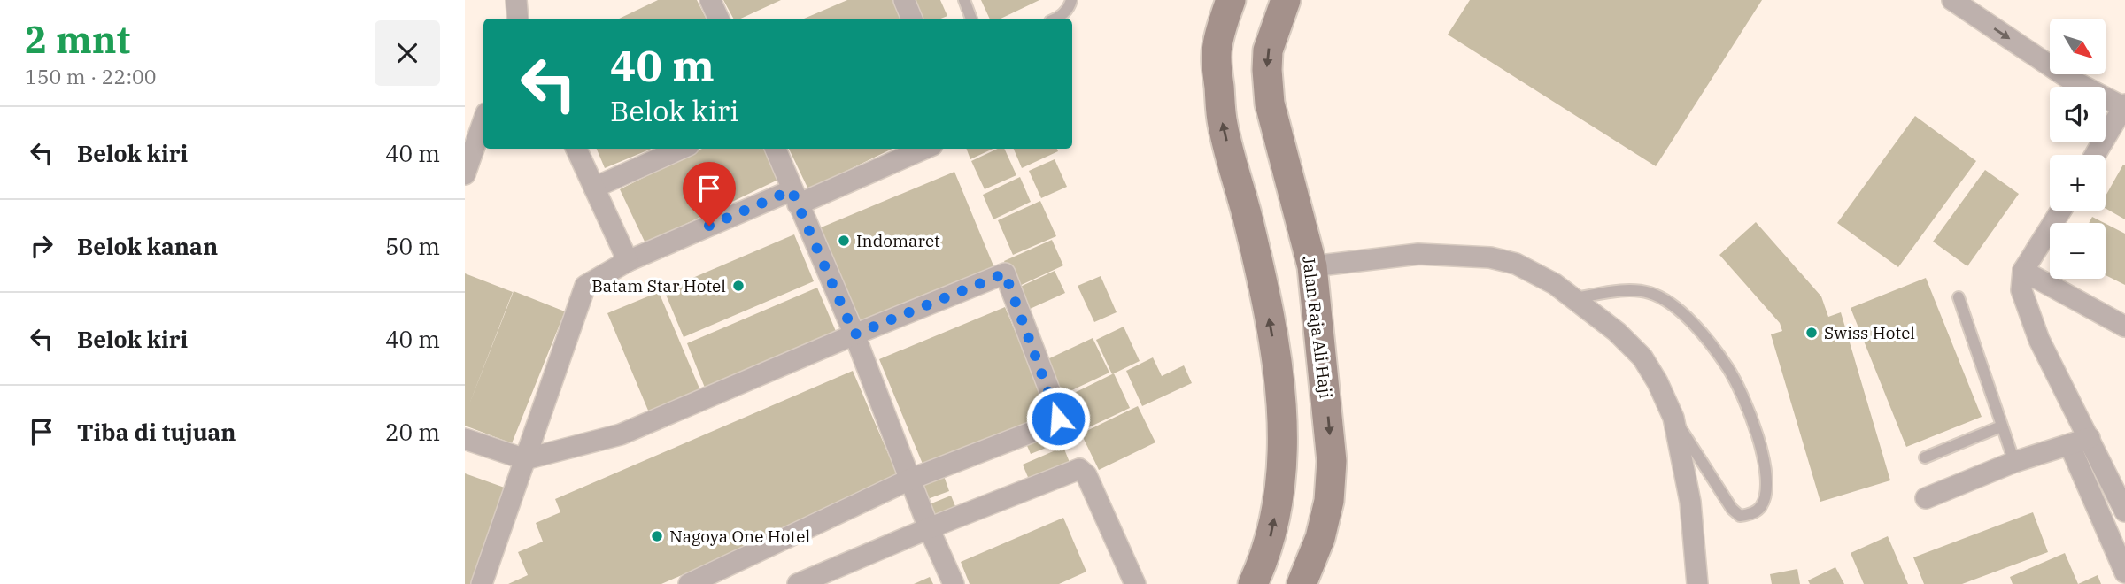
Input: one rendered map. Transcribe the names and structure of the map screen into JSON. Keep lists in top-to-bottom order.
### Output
{
  "streets": {
    "main road": ["Jalan Raja Ali Haji"]
  },
  "places": [
    "Indomaret",
    "Batam Star Hotel",
    "Swiss Hotel",
    "Nagoya One Hotel"
  ],
  "north": "bottom right",
  "page": {
    "heading": ["2 mnt", "150 m · 22:00"],
    "map_buttons": ["+", "−"],
    "turn": ["40 m", "Belok kiri"],
    "list": [
      {
        "name": "Belok kiri",
        "value": "40 m"
      },
      {
        "name": "Belok kanan",
        "value": "50 m"
      },
      {
        "name": "Belok kiri",
        "value": "40 m"
      },
      {
        "name": "Tiba di tujuan",
        "value": "20 m"
      }
    ]
  }
}
